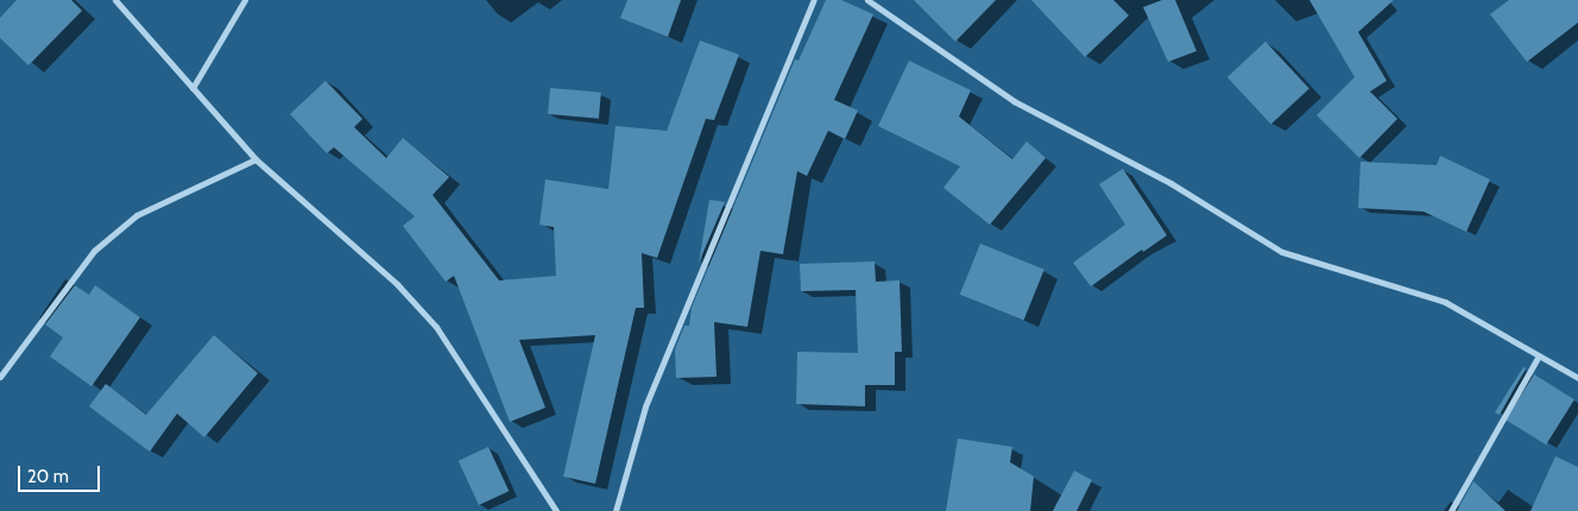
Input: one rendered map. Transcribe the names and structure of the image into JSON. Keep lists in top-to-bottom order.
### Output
{
  "scale_bar": "20 m"
}
